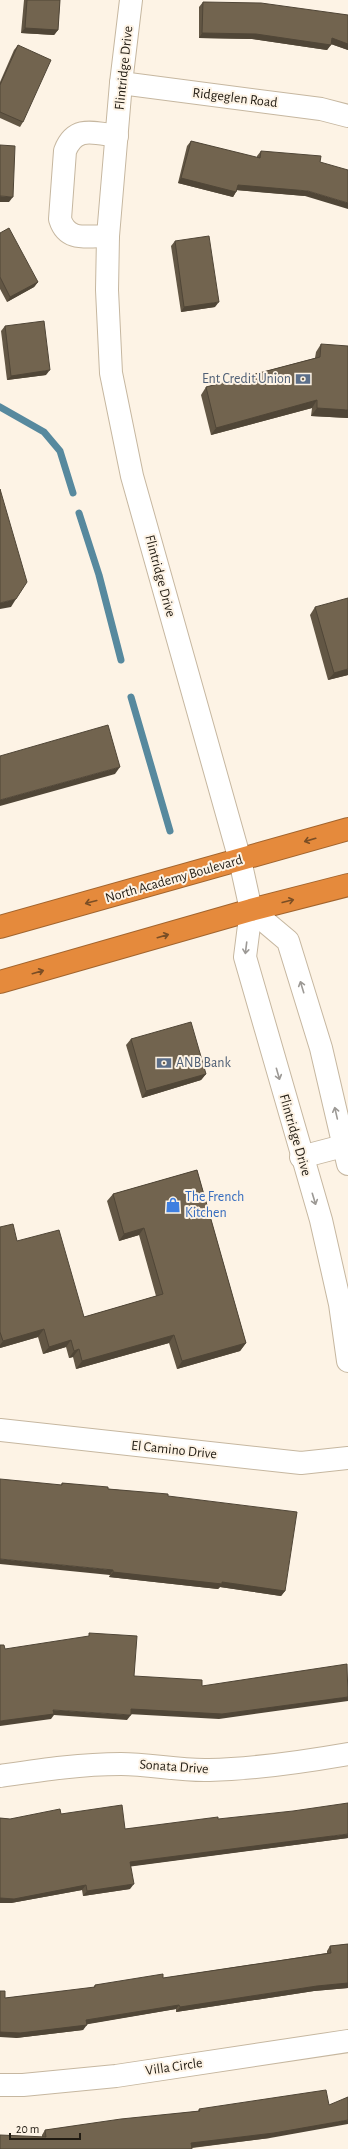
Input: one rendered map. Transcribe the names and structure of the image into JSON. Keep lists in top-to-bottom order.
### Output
{
  "streets": {
    "highway": ["North Academy Boulevard"],
    "street": [
      "Flintridge Drive",
      "Ridgeglen Road",
      "El Camino Drive",
      "Sonata Drive",
      "Villa Circle"
    ]
  },
  "crossings": [
    ["Flintridge Drive", "Ridgeglen Road"],
    ["Flintridge Drive", "North Academy Boulevard"]
  ],
  "places": {
    "bank": ["Ent Credit Union", "ANB Bank"],
    "shop": ["The French Kitchen"]
  },
  "scale_bar": "20 m"
}
